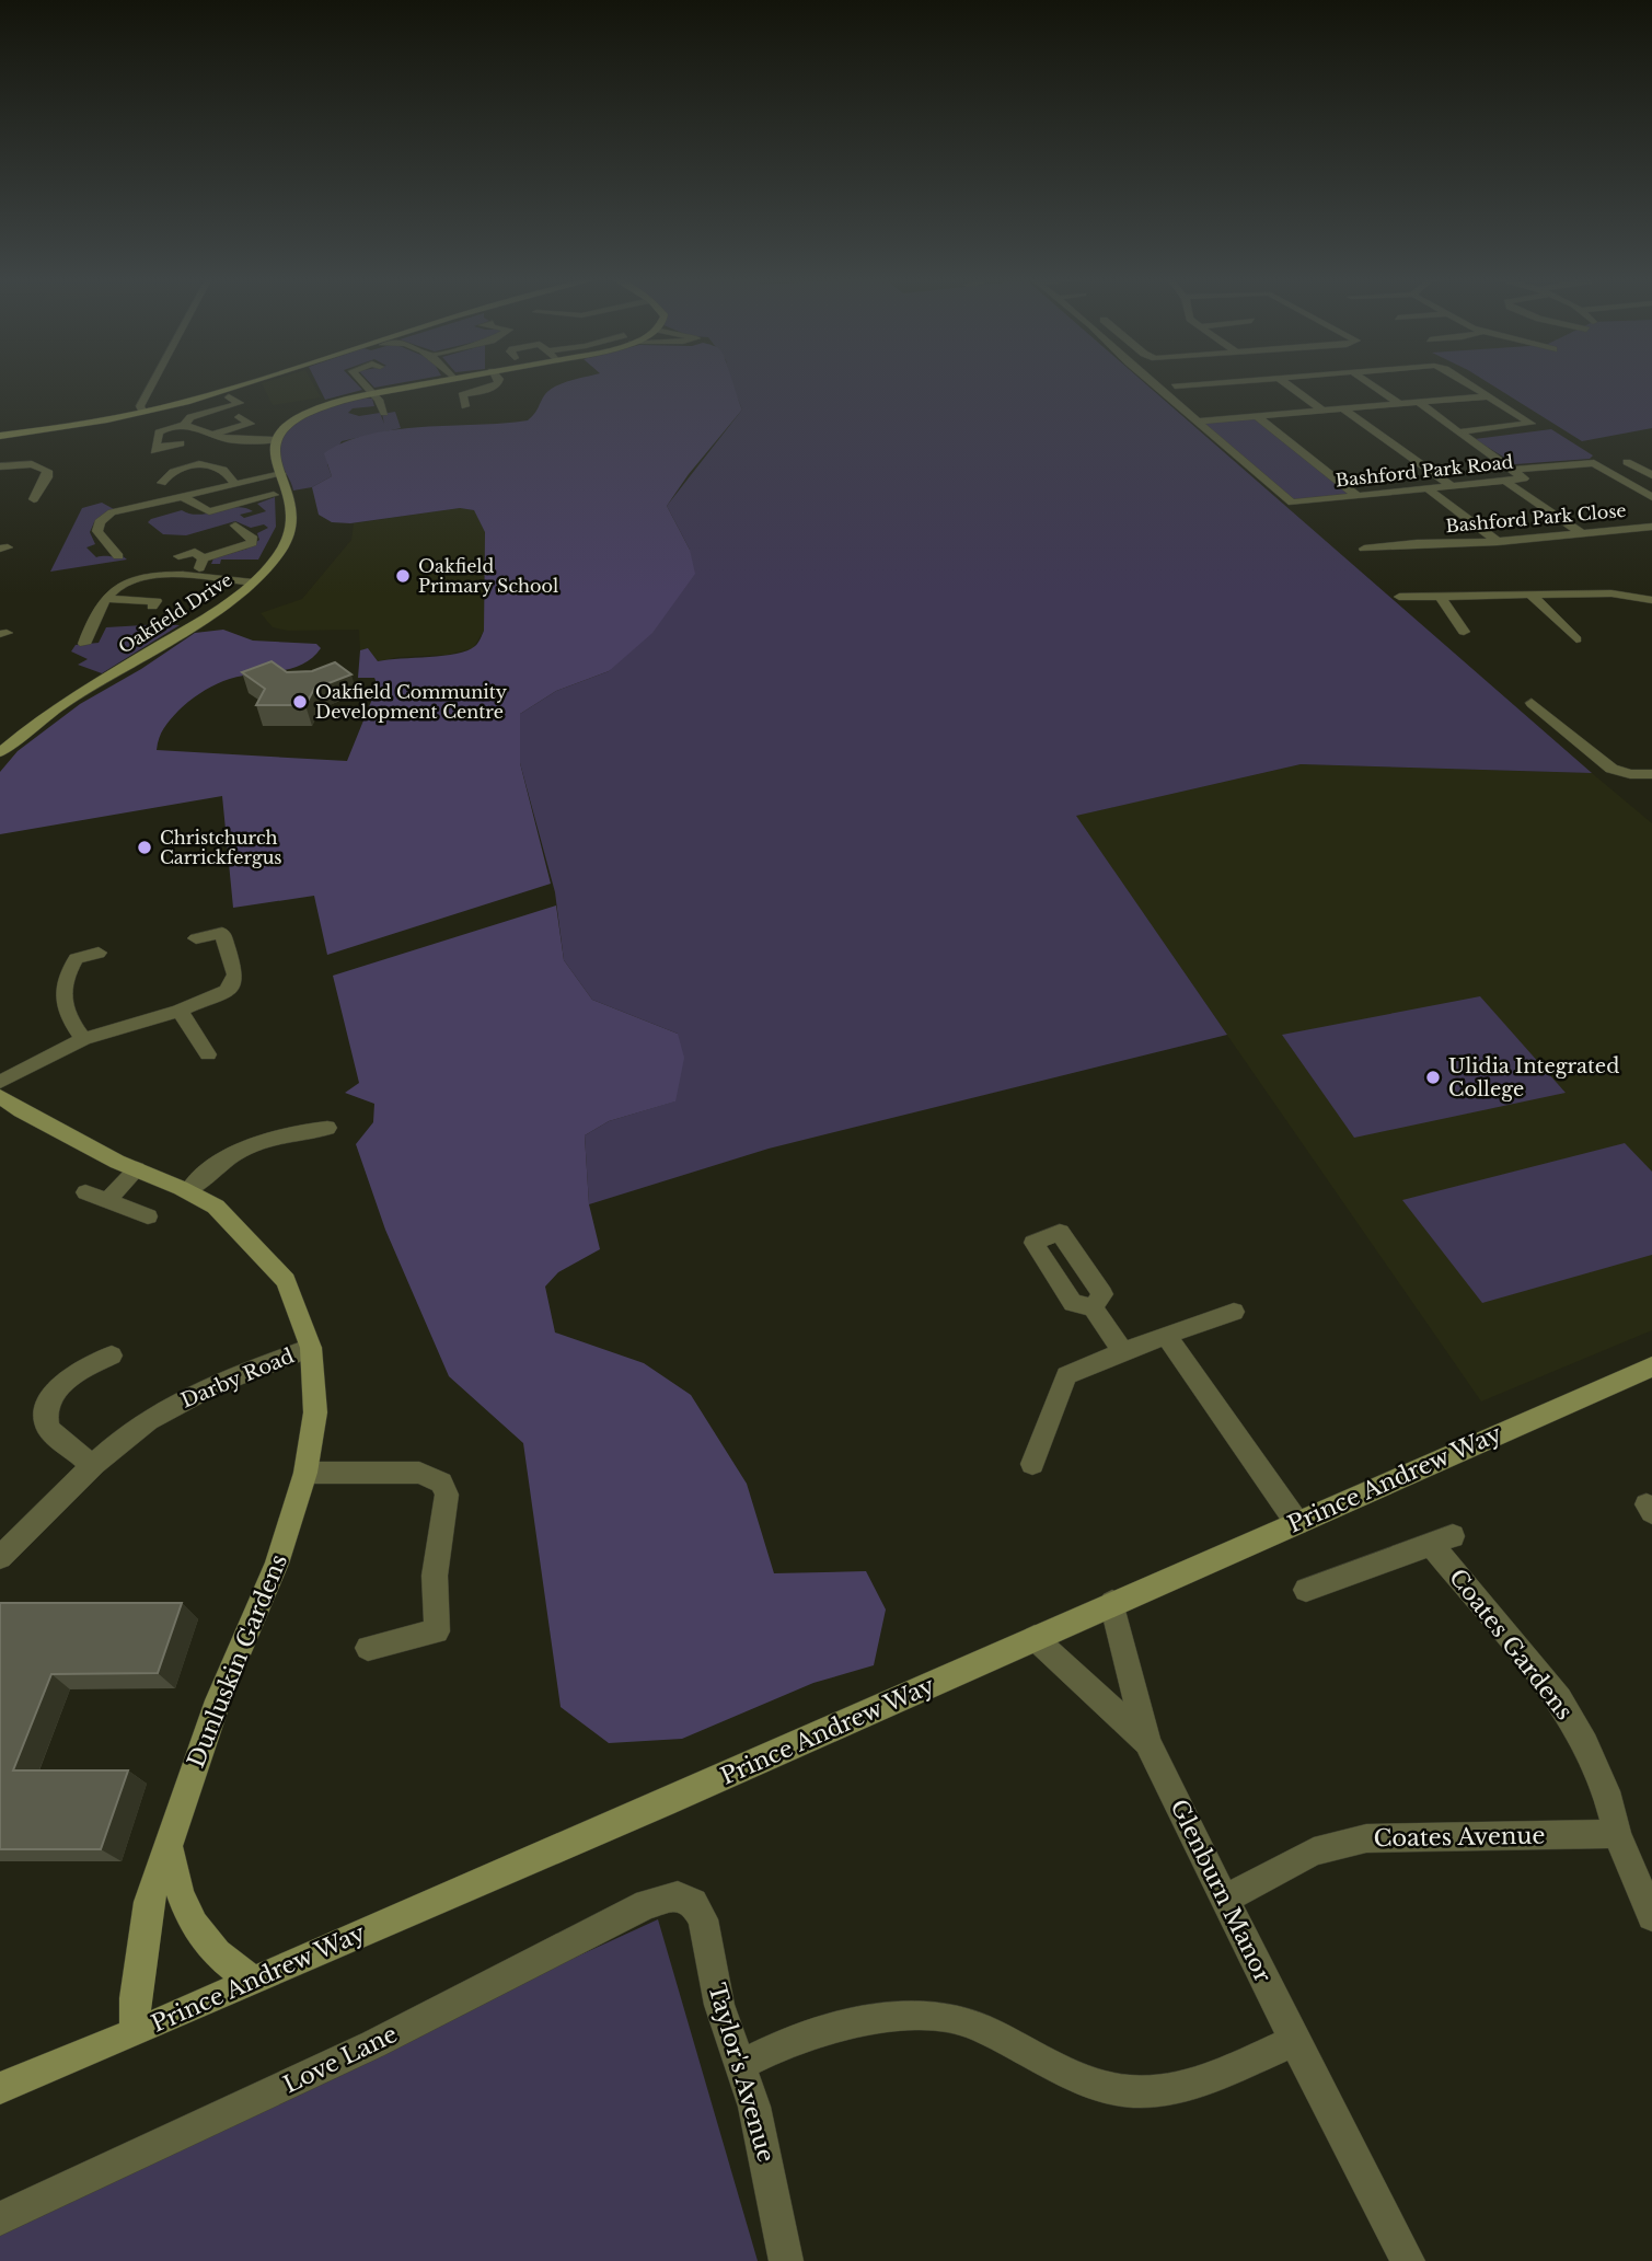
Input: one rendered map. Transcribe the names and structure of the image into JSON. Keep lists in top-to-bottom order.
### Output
{
  "streets": {
    "street": [
      "Bashford Park Road",
      "Bashford Park Close",
      "Oakfield Drive",
      "Darby Road",
      "Prince Andrew Way",
      "Coates Gardens",
      "Dunluskin Gardens",
      "Coates Avenue",
      "Glenburn Manor",
      "Love Lane",
      "Taylor's Avenue"
    ]
  },
  "crossings": [
    ["Darby Road", "Dunluskin Gardens"],
    ["Prince Andrew Way", "Dunluskin Gardens"],
    ["Prince Andrew Way", "Glenburn Manor"],
    ["Coates Gardens", "Coates Avenue"],
    ["Coates Avenue", "Glenburn Manor"],
    ["Love Lane", "Taylor's Avenue"]
  ],
  "places": [
    "Oakfield Primary School",
    "Oakfield Community Development Centre",
    "Christchurch Carrickfergus",
    "Ulidia Integrated College"
  ]
}
